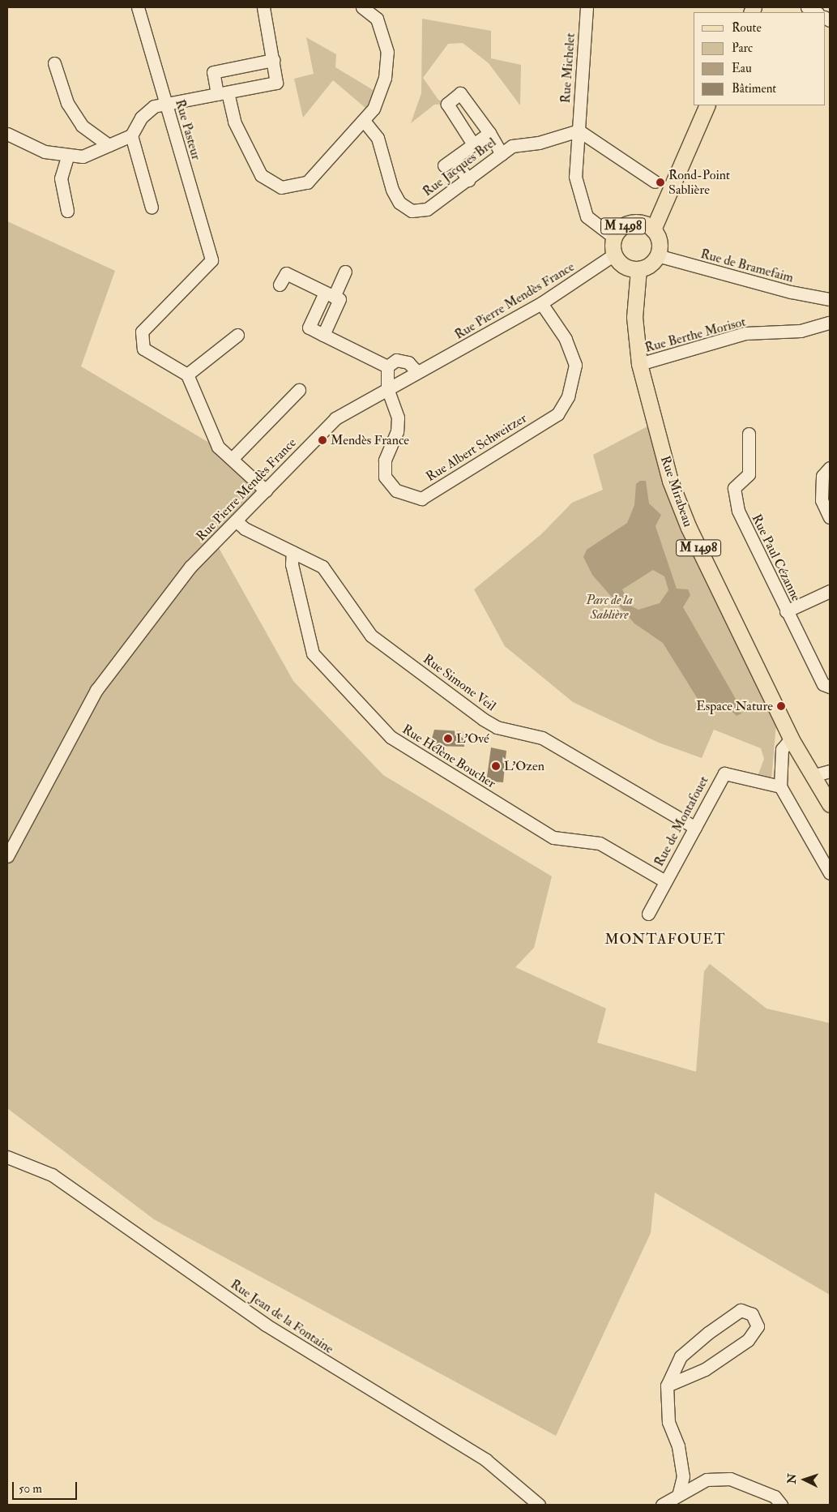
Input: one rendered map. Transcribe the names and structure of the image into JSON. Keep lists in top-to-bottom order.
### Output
{
  "streets": {
    "main road": ["M 1498", "Rue Mirabeau"],
    "street": [
      "Rue Michelet",
      "Rue Pasteur",
      "Rue Jacques Brel",
      "Rue de Bramefaim",
      "Rue Pierre Mendès France",
      "Rue Berthe Morisot",
      "Rue Albert Schweitzer",
      "Rue Paul Cézanne",
      "Rue Simone Veil",
      "Rue Hélène Boucher",
      "Rue de Montafouet",
      "Rue Jean de la Fontaine"
    ]
  },
  "crossings": [
    ["Rue Michelet", "Rue Jacques Brel"],
    ["Rue Michelet", "M 1498"],
    ["Rue Michelet", "Rue de Bramefaim"],
    ["Rue Michelet", "Rue Pierre Mendès France"],
    ["Rue Michelet", "Rue Mirabeau"],
    ["M 1498", "Rue de Bramefaim"],
    ["M 1498", "Rue Pierre Mendès France"],
    ["M 1498", "Rue Mirabeau"],
    ["Rue de Bramefaim", "Rue Pierre Mendès France"],
    ["Rue de Bramefaim", "Rue Mirabeau"],
    ["Rue Pierre Mendès France", "Rue Albert Schweitzer"],
    ["Rue Pierre Mendès France", "Rue Mirabeau"],
    ["Rue Pierre Mendès France", "Rue Simone Veil"],
    ["Rue Berthe Morisot", "Rue Mirabeau"],
    ["Rue Simone Veil", "Rue Hélène Boucher"],
    ["Rue Simone Veil", "Rue de Montafouet"],
    ["Rue Hélène Boucher", "Rue de Montafouet"]
  ],
  "districts": ["MONTAFOUET"],
  "parks": ["Parc de la Sablière"],
  "places": [
    "Rond-Point Sablière",
    "Mendès France",
    "Espace Nature",
    "L'Ové",
    "L'Ozen"
  ],
  "legend": [
    "Route",
    "Parc",
    "Eau",
    "Bâtiment"
  ],
  "scale_bar": "50 m",
  "north": "left"
}
